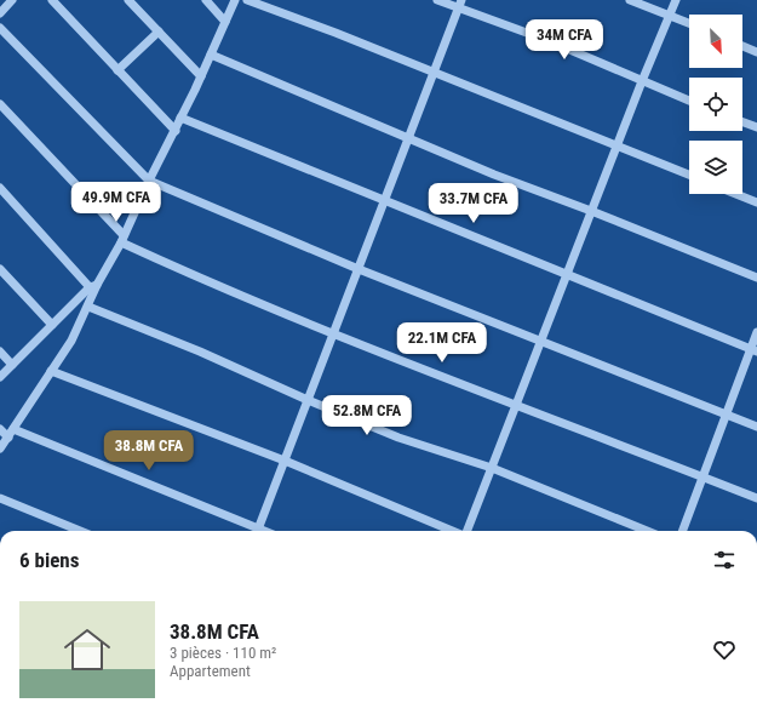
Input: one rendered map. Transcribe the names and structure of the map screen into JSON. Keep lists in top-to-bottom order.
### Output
{
  "north": "bottom right",
  "page": {
    "price": [
      "34M CFA",
      "49.9M CFA",
      "33.7M CFA",
      "22.1M CFA",
      "52.8M CFA",
      "38.8M CFA"
    ],
    "heading": "6 biens",
    "list": [
      {
        "name": "38.8M CFA",
        "note": "3 pièces · 110 m² · Appartement"
      }
    ]
  }
}
